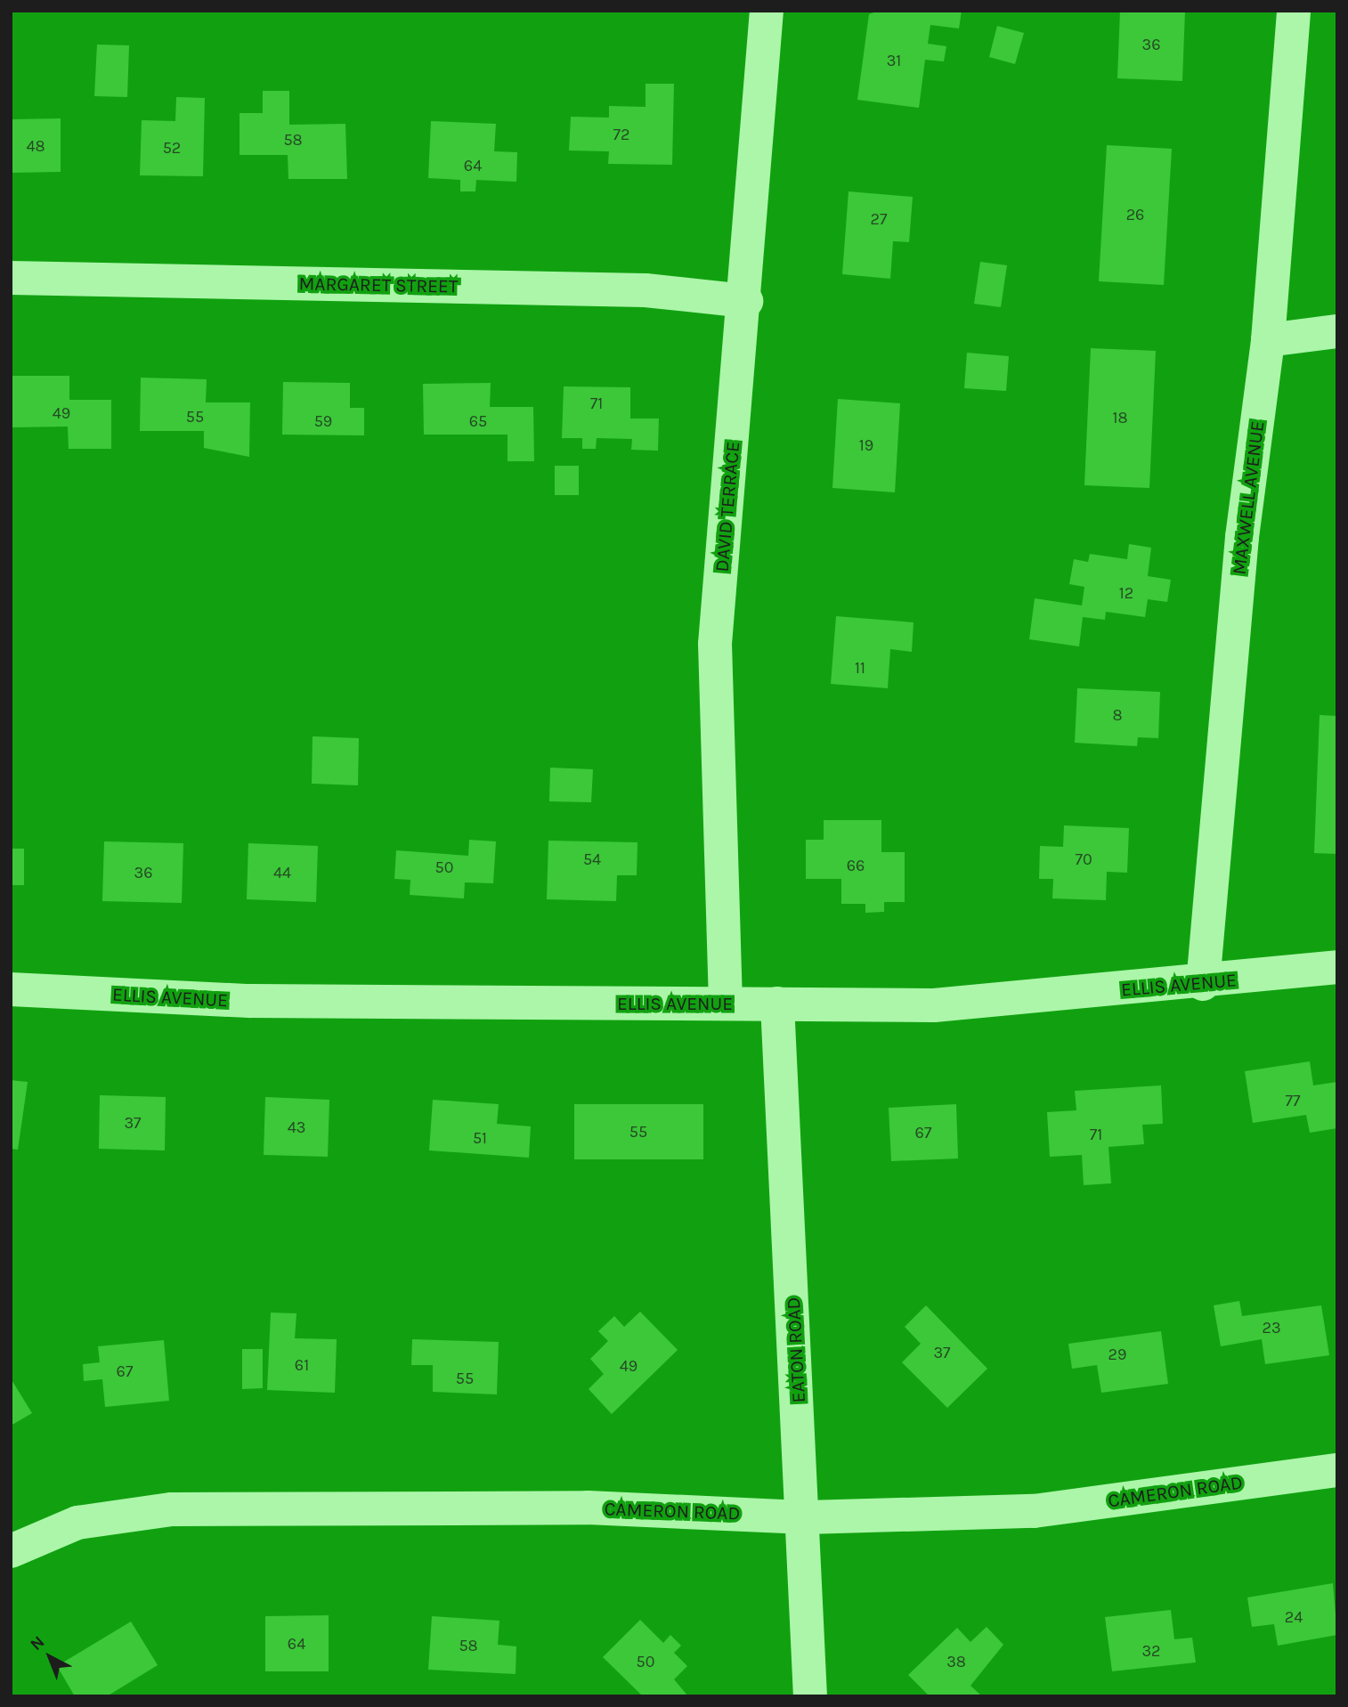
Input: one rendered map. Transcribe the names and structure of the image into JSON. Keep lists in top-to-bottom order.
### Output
{
  "streets": {
    "street": [
      "MARGARET STREET",
      "MAXWELL AVENUE",
      "DAVID TERRACE",
      "ELLIS AVENUE",
      "EATON ROAD",
      "CAMERON ROAD"
    ]
  },
  "crossings": [
    ["MARGARET STREET", "DAVID TERRACE"],
    ["MAXWELL AVENUE", "ELLIS AVENUE"],
    ["DAVID TERRACE", "ELLIS AVENUE"],
    ["ELLIS AVENUE", "EATON ROAD"],
    ["EATON ROAD", "CAMERON ROAD"]
  ],
  "house_numbers": [
    "36",
    "31",
    "72",
    "58",
    "48",
    "52",
    "64",
    "26",
    "27",
    "71",
    "49",
    "55",
    "18",
    "59",
    "65",
    "19",
    "12",
    "11",
    "8",
    "54",
    "70",
    "66",
    "50",
    "36",
    "44",
    "77",
    "37",
    "43",
    "55",
    "67",
    "71",
    "51",
    "23",
    "37",
    "29",
    "61",
    "49",
    "67",
    "55",
    "24",
    "64",
    "58",
    "32",
    "50",
    "38"
  ],
  "north": "top left"
}
